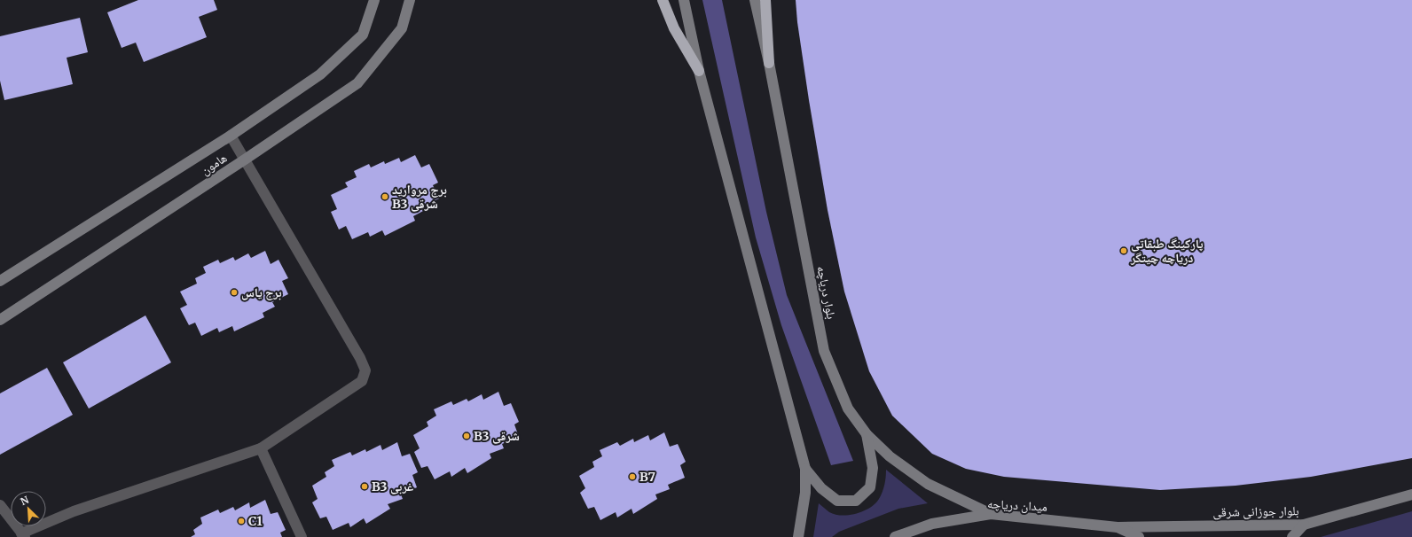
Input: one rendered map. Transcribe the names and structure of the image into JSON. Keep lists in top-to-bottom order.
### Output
{
  "streets": {
    "main road": [
      "هامون",
      "بلوار دریاچه",
      "میدان دریاچه",
      "بلوار جوزانی شرقی"
    ]
  },
  "crossings": [
    ["بلوار دریاچه", "میدان دریاچه"],
    ["میدان دریاچه", "بلوار جوزانی شرقی"]
  ],
  "places": [
    "برج مروارید B3 شرقی",
    "پارکینگ طبقاتی دریاچه چیتگر",
    "برج یاس",
    "B3 شرقی",
    "B7",
    "B3 غربی",
    "C1"
  ],
  "north": "top left"
}
